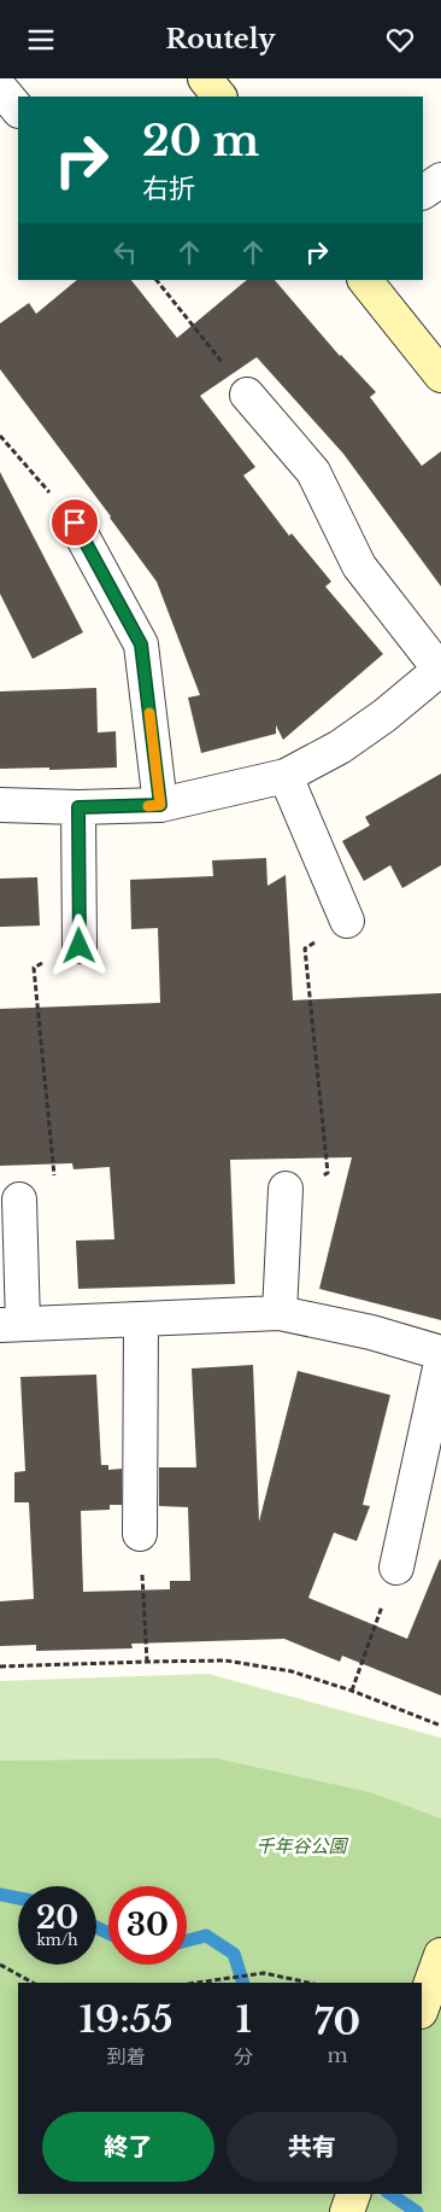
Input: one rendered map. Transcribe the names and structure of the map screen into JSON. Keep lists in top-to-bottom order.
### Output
{
  "parks": ["千年谷公園"],
  "page": {
    "header": "Routely",
    "turn": ["20 m", "右折"],
    "speed": "20 km/h",
    "limit": "30",
    "eta": [
      "19:55",
      "到着",
      "1",
      "分",
      "70",
      "m"
    ],
    "buttons": ["終了", "共有"]
  }
}
